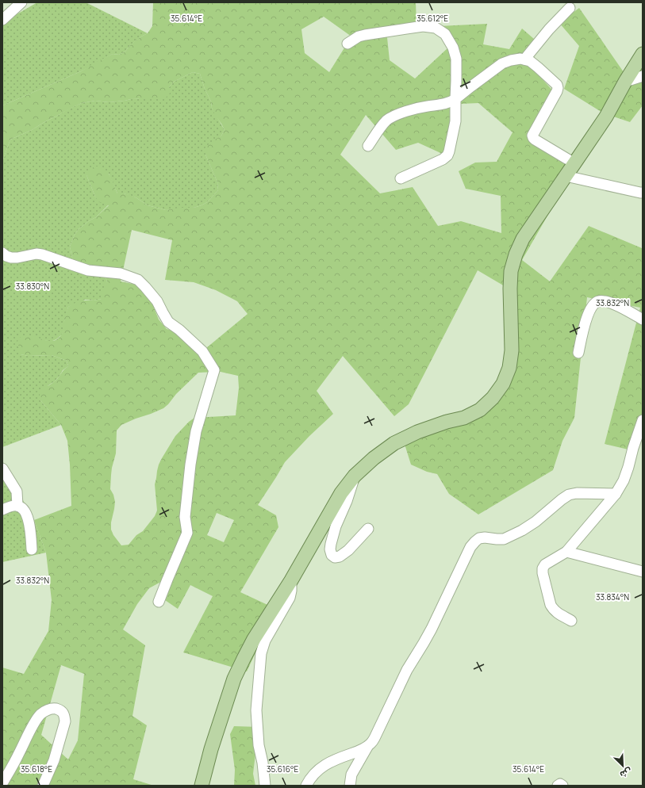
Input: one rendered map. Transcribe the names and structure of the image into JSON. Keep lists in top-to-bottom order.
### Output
{
  "north": "bottom right",
  "coordinates": [
    "35.614°E",
    "35.612°E",
    "33.830°N",
    "33.832°N",
    "33.834°N",
    "35.618°E",
    "35.616°E"
  ]
}
